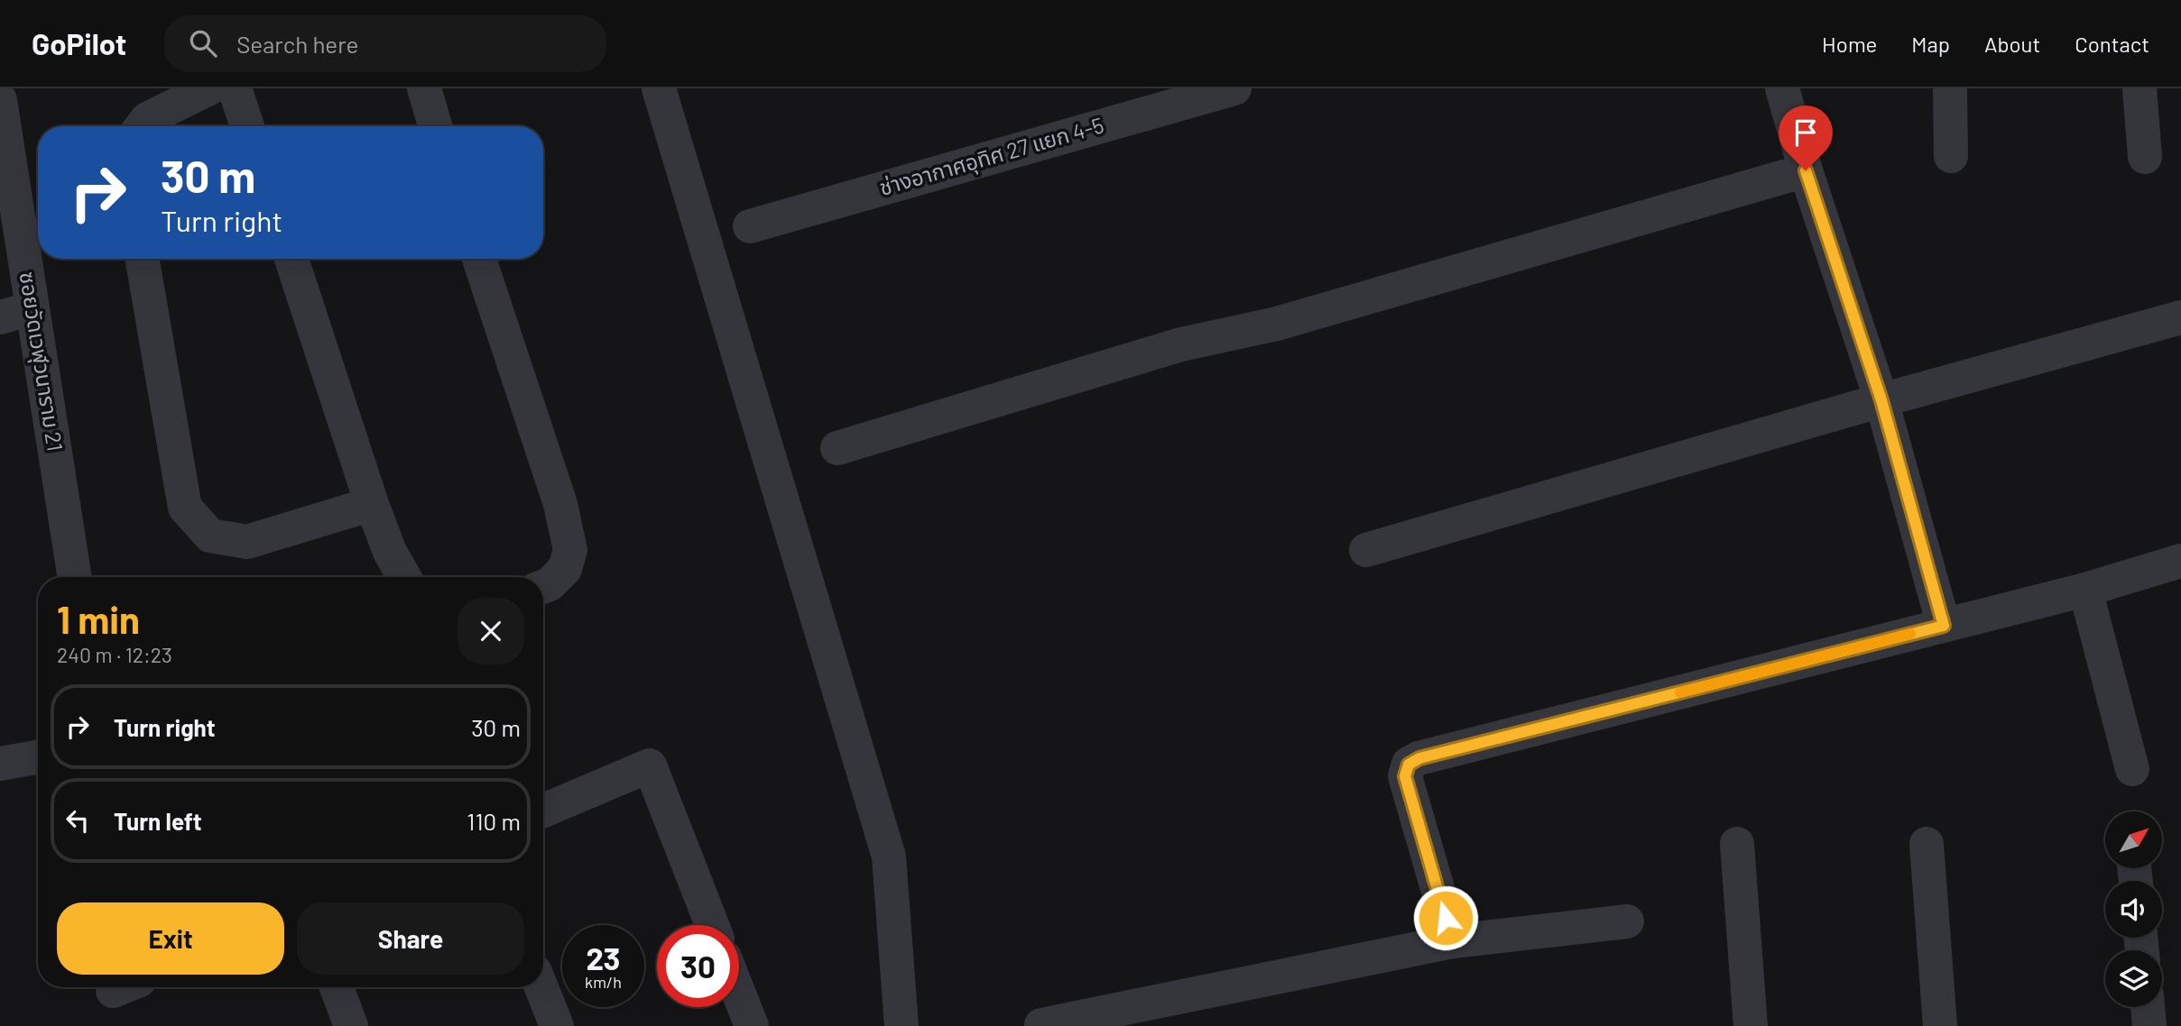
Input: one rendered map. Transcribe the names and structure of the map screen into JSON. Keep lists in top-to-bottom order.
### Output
{
  "streets": {
    "street": ["ช่างอากาศอุทิศ 27 แยก 4-5", "ซอยวัดเวฬุวนาราม 21"]
  },
  "north": "top right",
  "page": {
    "header": "GoPilot",
    "search": "Search here",
    "nav": [
      "Home",
      "Map",
      "About",
      "Contact"
    ],
    "turn": ["30 m", "Turn right"],
    "heading": ["1 min", "240 m · 12:23"],
    "list": [
      {
        "name": "Turn right",
        "value": "30 m"
      },
      {
        "name": "Turn left",
        "value": "110 m"
      }
    ],
    "buttons": ["Exit", "Share"],
    "speed": "23 km/h",
    "limit": "30"
  }
}
